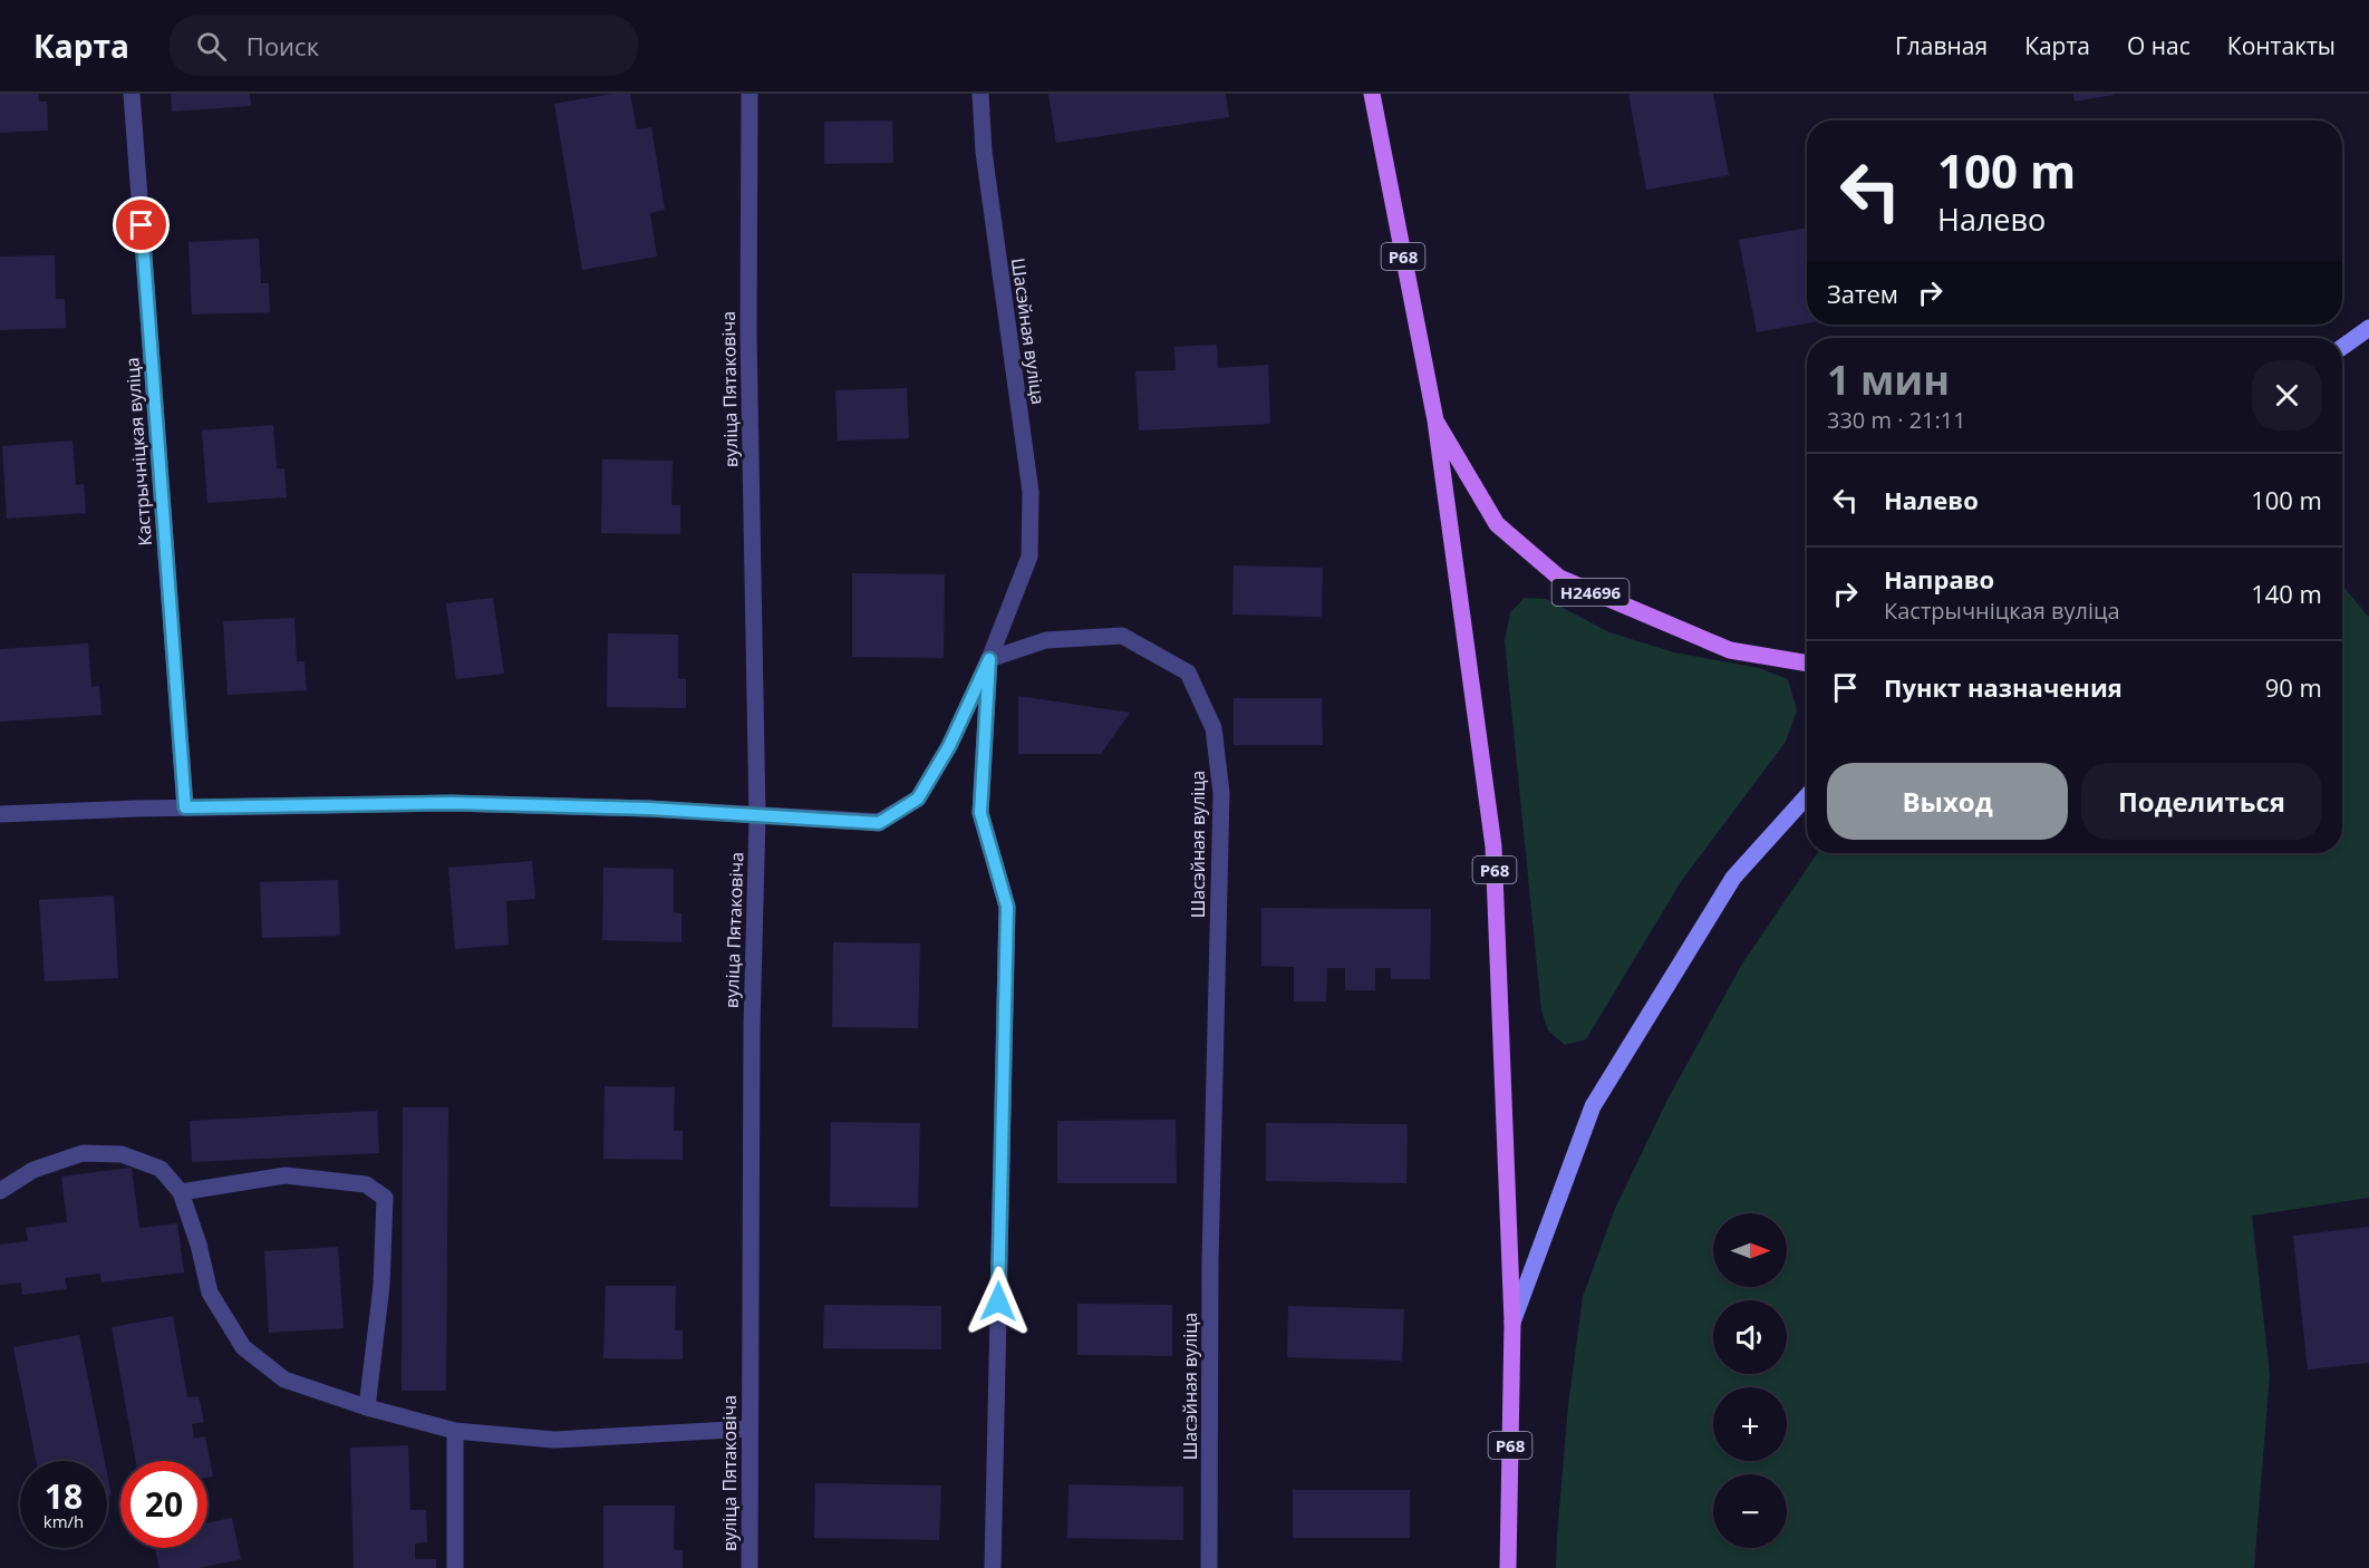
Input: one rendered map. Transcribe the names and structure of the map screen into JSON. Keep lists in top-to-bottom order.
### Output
{
  "streets": {
    "main road": ["Р68", "Н24696"],
    "street": ["Шасэйная вуліца", "вуліца Пятаковіча", "Кастрычніцкая вуліца"]
  },
  "crossings": [
    ["Р68", "Н24696"]
  ],
  "north": "right",
  "page": {
    "header": "Карта",
    "search": "Поиск",
    "nav": [
      "Главная",
      "Карта",
      "О нас",
      "Контакты"
    ],
    "turn": ["100 m", "Налево"],
    "then": "Затем",
    "heading": ["1 мин", "330 m · 21:11"],
    "list": [
      {
        "name": "Налево",
        "value": "100 m"
      },
      {
        "name": "Направо",
        "note": "Кастрычніцкая вуліца",
        "value": "140 m"
      },
      {
        "name": "Пункт назначения",
        "value": "90 m"
      }
    ],
    "buttons": ["Выход", "Поделиться"],
    "map_buttons": ["+", "−"],
    "speed": "18 km/h",
    "limit": "20"
  }
}
